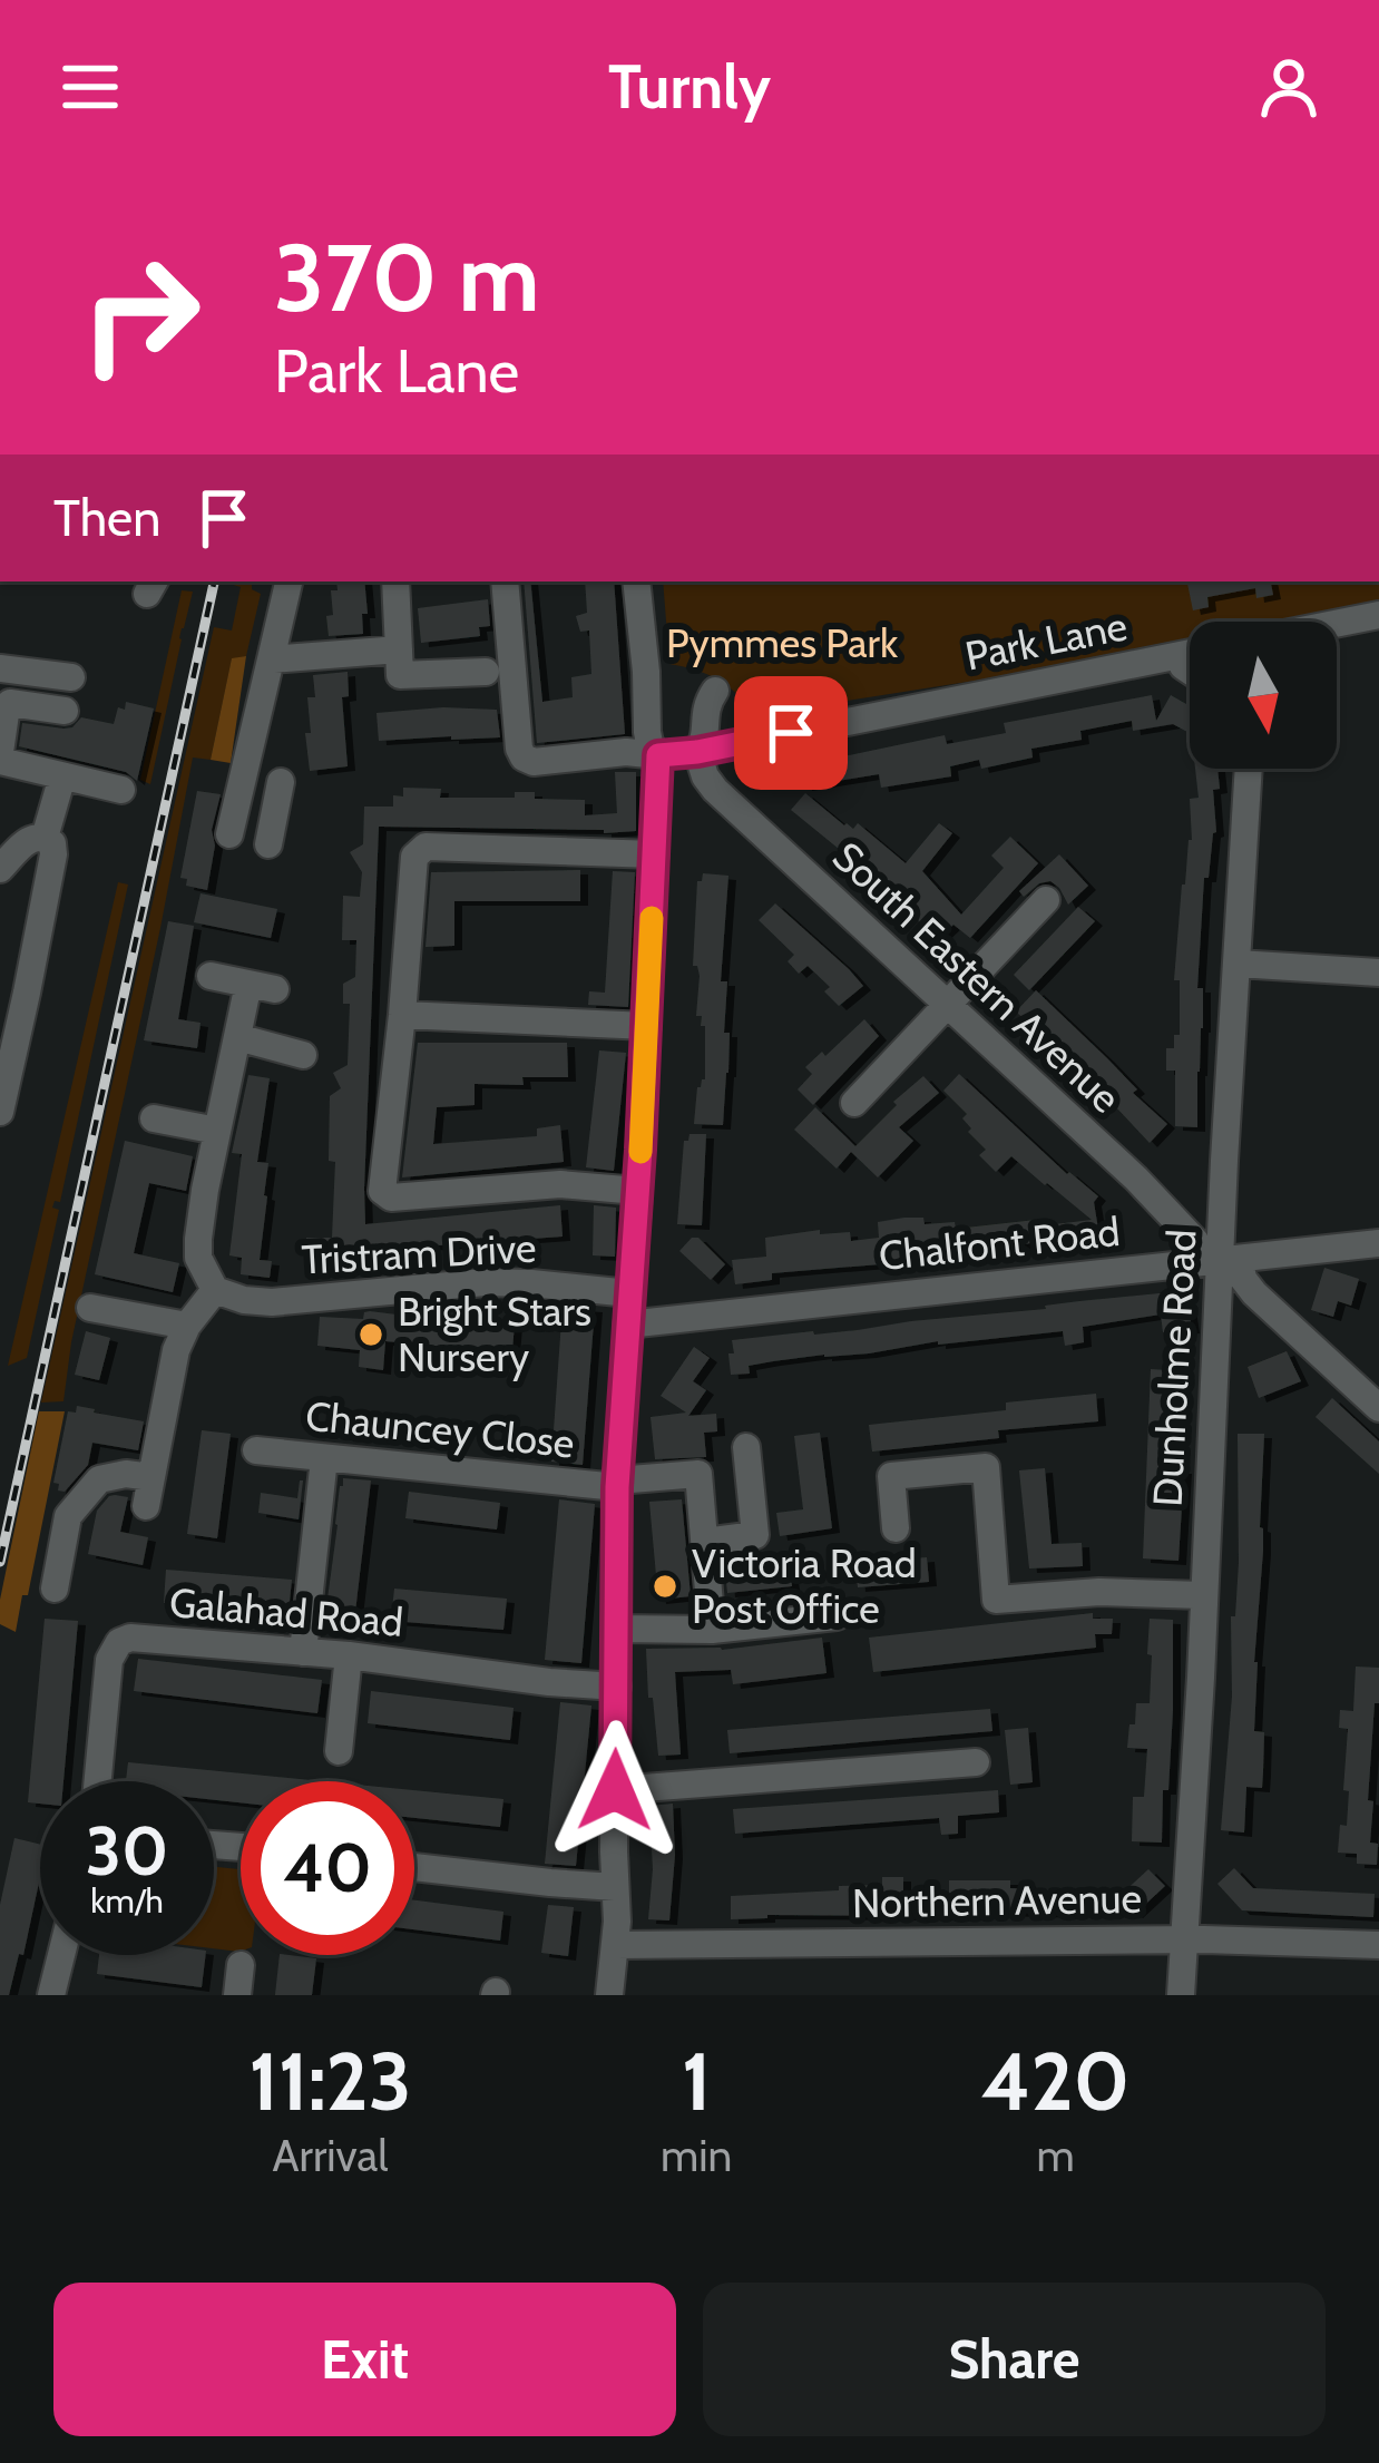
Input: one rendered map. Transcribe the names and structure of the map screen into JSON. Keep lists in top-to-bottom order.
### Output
{
  "streets": {
    "street": [
      "Park Lane",
      "South Eastern Avenue",
      "Chalfont Road",
      "Tristram Drive",
      "Dunholme Road",
      "Chauncey Close",
      "Galahad Road",
      "Northern Avenue"
    ]
  },
  "crossings": [
    ["Park Lane", "South Eastern Avenue"],
    ["South Eastern Avenue", "Chalfont Road"],
    ["South Eastern Avenue", "Dunholme Road"],
    ["Chalfont Road", "Dunholme Road"],
    ["Dunholme Road", "Northern Avenue"]
  ],
  "parks": ["Pymmes Park"],
  "places": ["Bright Stars Nursery", "Victoria Road Post Office"],
  "north": "bottom",
  "page": {
    "header": "Turnly",
    "turn": ["370 m", "Park Lane"],
    "then": "Then",
    "speed": "30 km/h",
    "limit": "40",
    "eta": [
      "11:23",
      "Arrival",
      "1",
      "min",
      "420",
      "m"
    ],
    "buttons": ["Exit", "Share"]
  }
}
